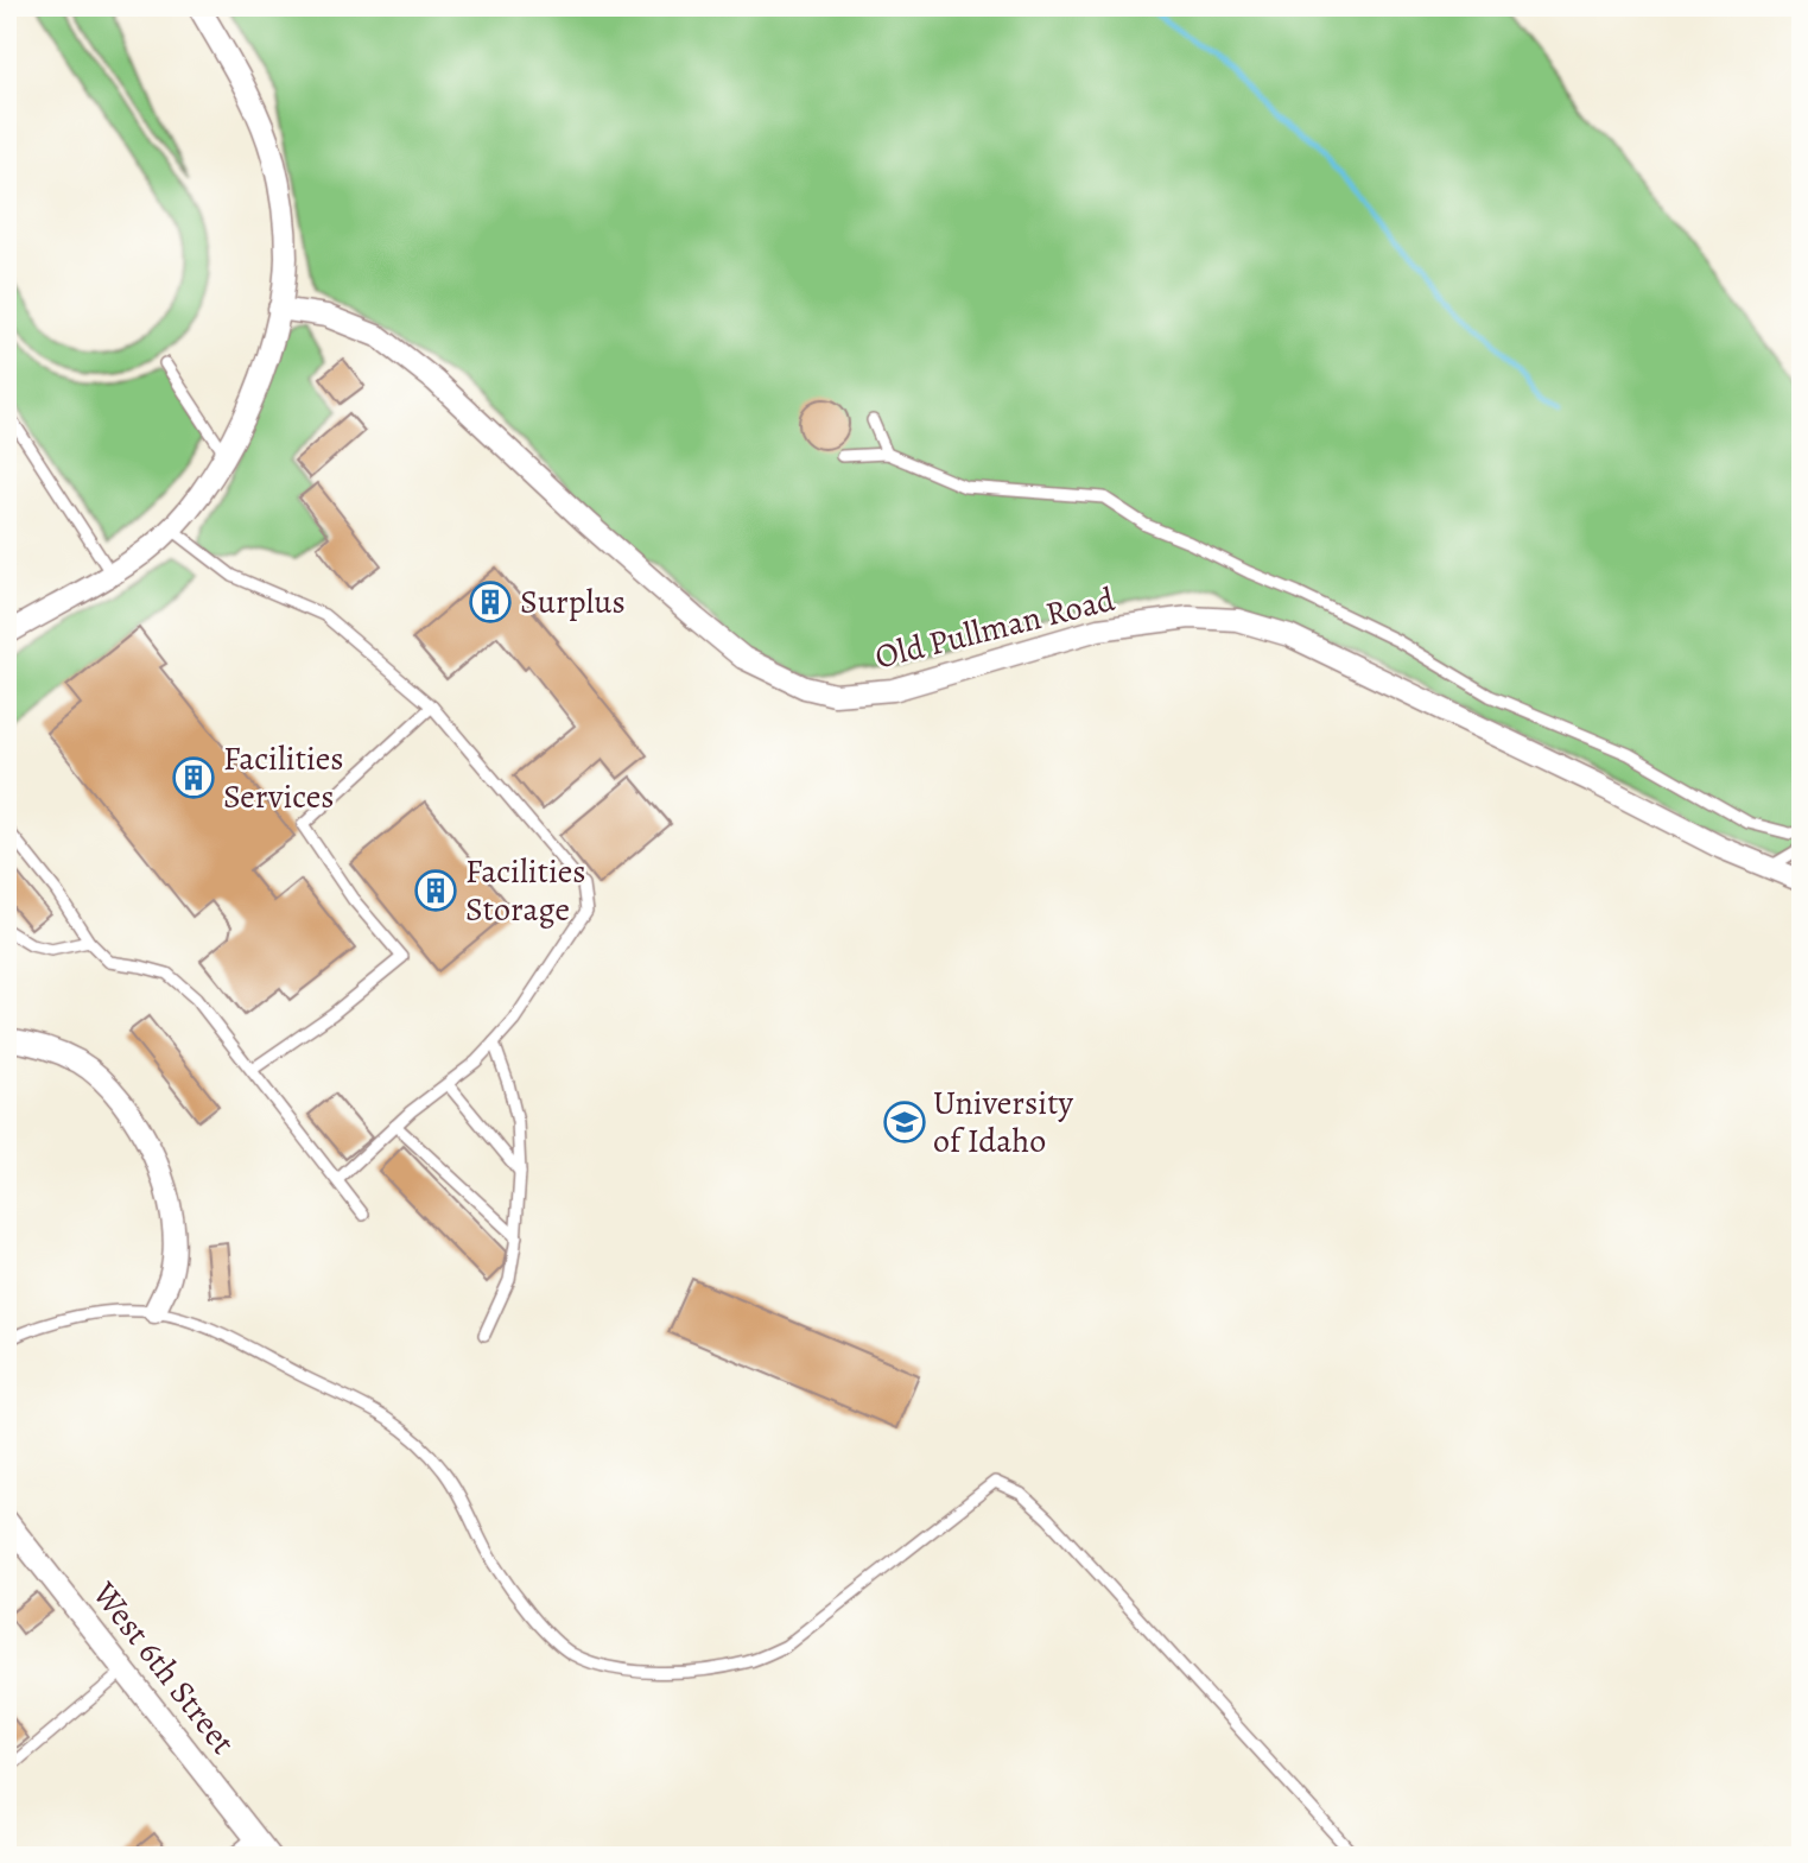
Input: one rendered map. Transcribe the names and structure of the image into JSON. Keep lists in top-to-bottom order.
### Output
{
  "streets": {
    "street": ["Old Pullman Road", "West 6th Street"]
  },
  "places": {
    "building": ["Surplus", "Facilities Services", "Facilities Storage"],
    "school or university": ["University of Idaho"]
  }
}
